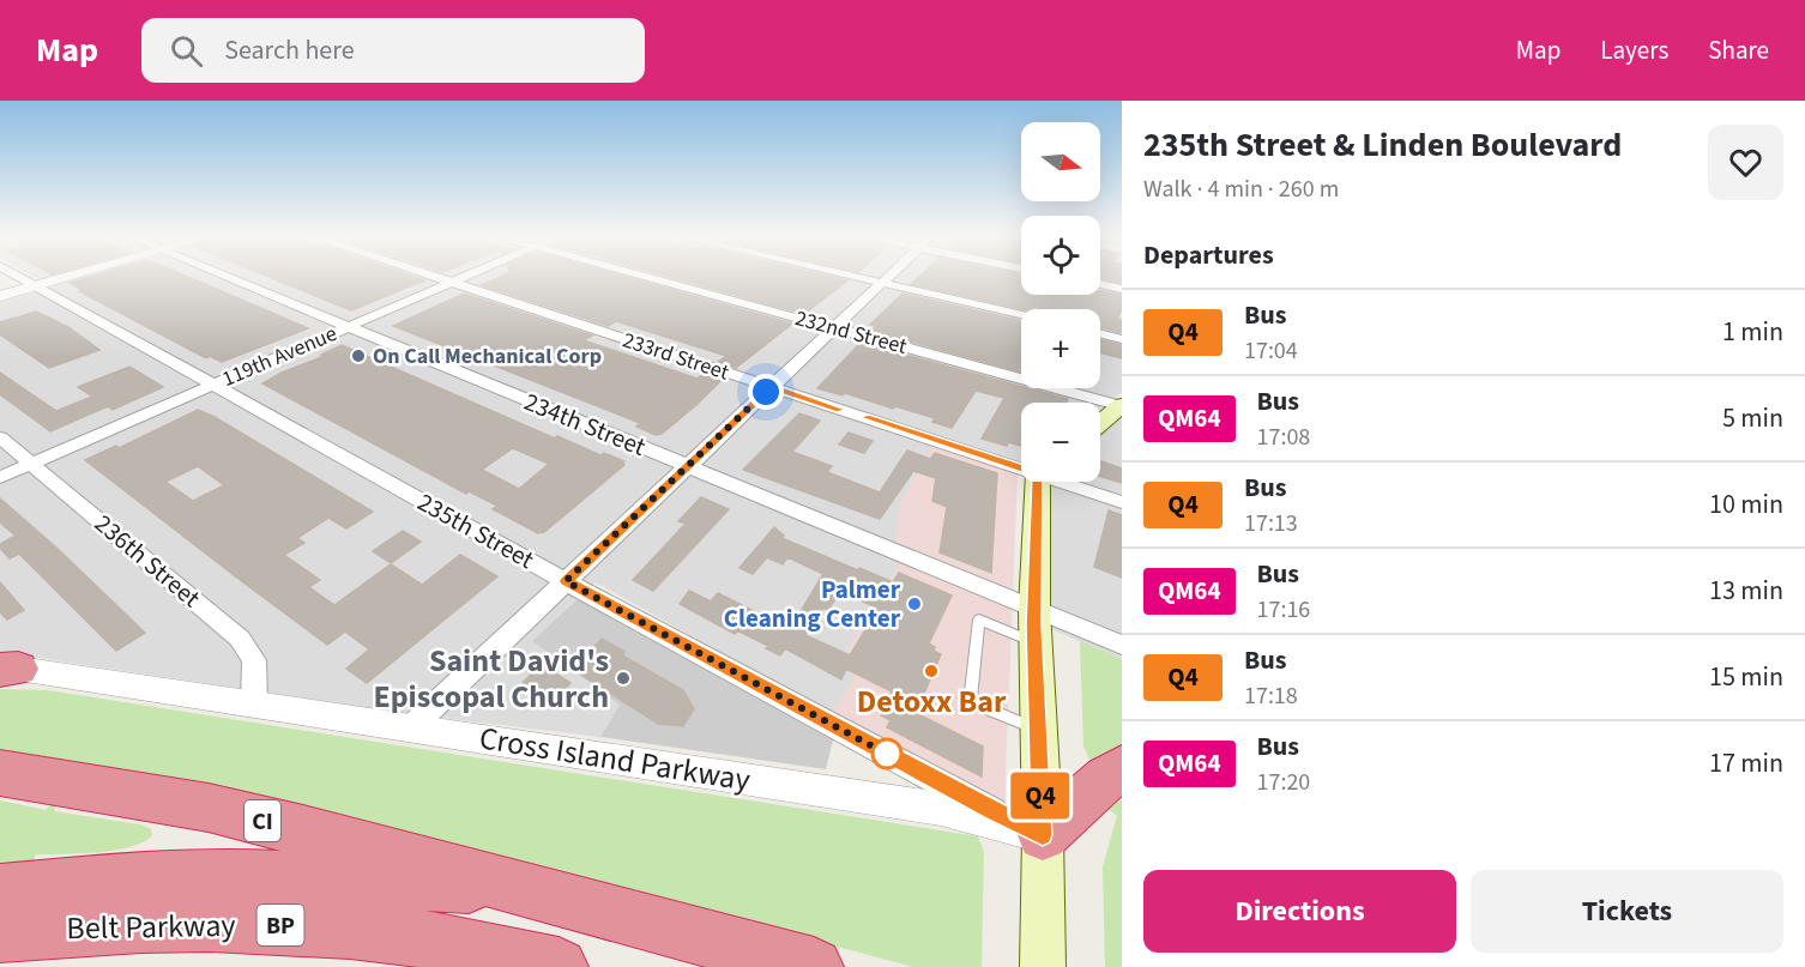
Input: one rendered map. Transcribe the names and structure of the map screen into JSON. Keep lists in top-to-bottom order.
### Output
{
  "streets": {
    "highway": ["CI", "BP", "Belt Parkway"],
    "street": [
      "232nd Street",
      "119th Avenue",
      "233rd Street",
      "234th Street",
      "235th Street",
      "236th Street",
      "Cross Island Parkway"
    ]
  },
  "crossings": [
    ["119th Avenue", "233rd Street"],
    ["119th Avenue", "234th Street"],
    ["119th Avenue", "235th Street"],
    ["119th Avenue", "236th Street"],
    ["235th Street", "Cross Island Parkway"],
    ["236th Street", "Cross Island Parkway"]
  ],
  "places": [
    "On Call Mechanical Corp",
    "Palmer Cleaning Center",
    "Detoxx Bar",
    "Saint David's Episcopal Church"
  ],
  "lines": ["bus line Q4"],
  "north": "right",
  "page": {
    "header": "Map",
    "search": "Search here",
    "nav": ["Map", "Layers", "Share"],
    "on_map": "Q4",
    "heading": [
      ["235th Street & Linden Boulevard", "Walk · 4 min · 260 m"],
      "Departures"
    ],
    "map_buttons": ["+", "−"],
    "list": [
      {
        "mark": "Q4",
        "name": "Bus",
        "note": "17:04",
        "value": "1 min"
      },
      {
        "mark": "QM64",
        "name": "Bus",
        "note": "17:08",
        "value": "5 min"
      },
      {
        "mark": "Q4",
        "name": "Bus",
        "note": "17:13",
        "value": "10 min"
      },
      {
        "mark": "QM64",
        "name": "Bus",
        "note": "17:16",
        "value": "13 min"
      },
      {
        "mark": "Q4",
        "name": "Bus",
        "note": "17:18",
        "value": "15 min"
      },
      {
        "mark": "QM64",
        "name": "Bus",
        "note": "17:20",
        "value": "17 min"
      }
    ],
    "buttons": ["Directions", "Tickets"]
  }
}
